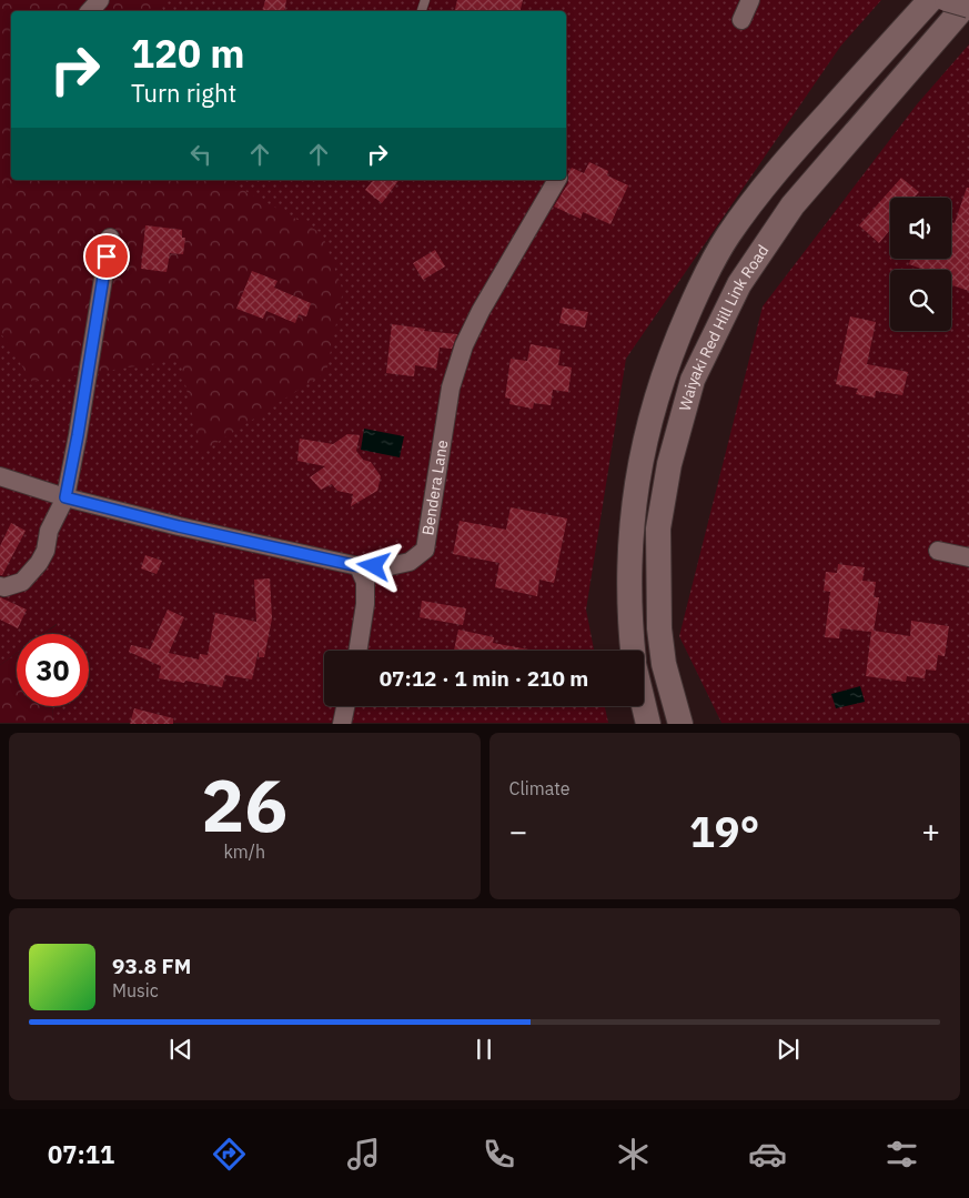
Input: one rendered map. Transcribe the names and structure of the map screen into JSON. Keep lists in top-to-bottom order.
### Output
{
  "streets": {
    "main road": ["Waiyaki Red Hill Link Road"],
    "street": ["Bendera Lane"]
  },
  "page": {
    "turn": ["120 m", "Turn right"],
    "limit": "30",
    "trip": "07:12 · 1 min · 210 m",
    "tile": [
      ["26", "km/h"],
      "Climate"
    ],
    "heat": ["−", "19°", "+"],
    "song": ["93.8 FM", "Music"],
    "tabs": "07:11"
  }
}
